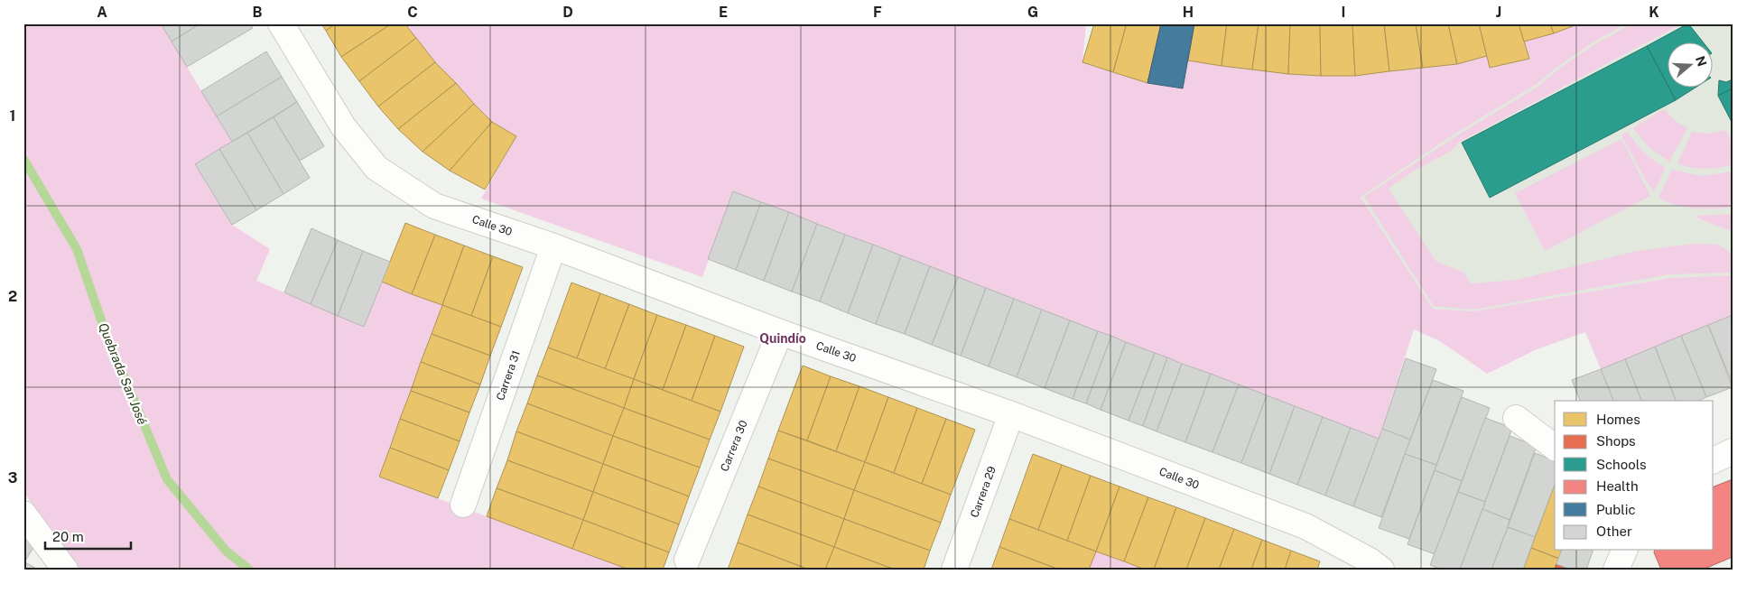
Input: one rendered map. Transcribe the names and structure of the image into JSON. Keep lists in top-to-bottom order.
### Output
{
  "streets": {
    "street": [
      "Calle 30",
      "Carrera 31",
      "Carrera 30",
      "Carrera 29"
    ]
  },
  "crossings": [
    ["Calle 30", "Carrera 31"],
    ["Calle 30", "Carrera 30"],
    ["Calle 30", "Carrera 29"]
  ],
  "districts": ["Quindío"],
  "water": ["Quebrada San José"],
  "legend": [
    "Homes",
    "Shops",
    "Schools",
    "Health",
    "Public",
    "Other"
  ],
  "scale_bar": "20 m",
  "north": "right",
  "grid": {
    "columns": [
      "A",
      "B",
      "C",
      "D",
      "E",
      "F",
      "G",
      "H",
      "I",
      "J",
      "K"
    ],
    "rows": ["1", "2", "3"]
  }
}
